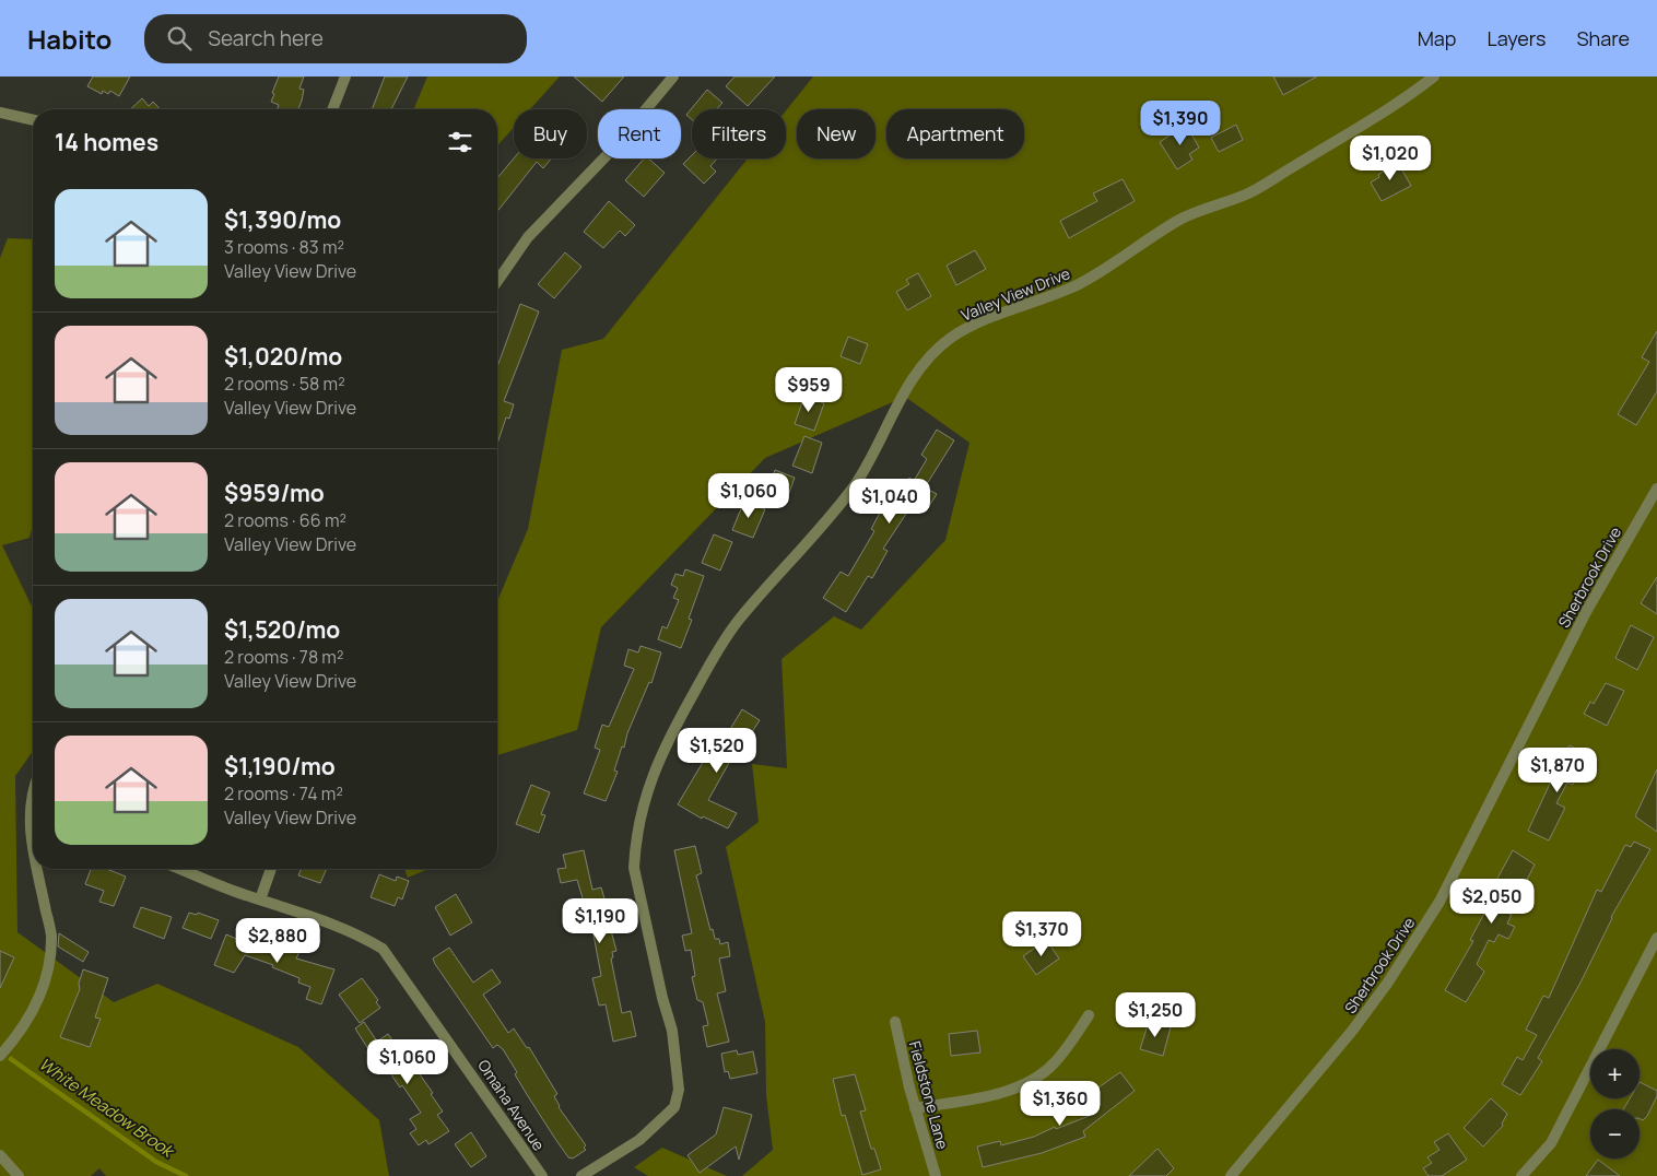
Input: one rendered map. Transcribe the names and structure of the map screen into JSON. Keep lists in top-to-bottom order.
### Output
{
  "streets": {
    "street": [
      "Valley View Drive",
      "Sherbrook Drive",
      "Fieldstone Lane",
      "Omaha Avenue"
    ]
  },
  "water": ["White Meadow Brook"],
  "page": {
    "header": "Habito",
    "search": "Search here",
    "nav": ["Map", "Layers", "Share"],
    "price": [
      "$1,390",
      "$1,020",
      "$959",
      "$1,060",
      "$1,040",
      "$1,520",
      "$1,870",
      "$2,050",
      "$1,190",
      "$1,370",
      "$2,880",
      "$1,250",
      "$1,060",
      "$1,360"
    ],
    "chip": [
      "Buy",
      "Rent",
      "Filters",
      "New",
      "Apartment"
    ],
    "heading": "14 homes",
    "list": [
      {
        "name": "$1,390/mo",
        "note": "3 rooms · 83 m² · Valley View Drive"
      },
      {
        "name": "$1,020/mo",
        "note": "2 rooms · 58 m² · Valley View Drive"
      },
      {
        "name": "$959/mo",
        "note": "2 rooms · 66 m² · Valley View Drive"
      },
      {
        "name": "$1,520/mo",
        "note": "2 rooms · 78 m² · Valley View Drive"
      },
      {
        "name": "$1,190/mo",
        "note": "2 rooms · 74 m² · Valley View Drive"
      }
    ],
    "map_buttons": ["+", "−"]
  }
}
